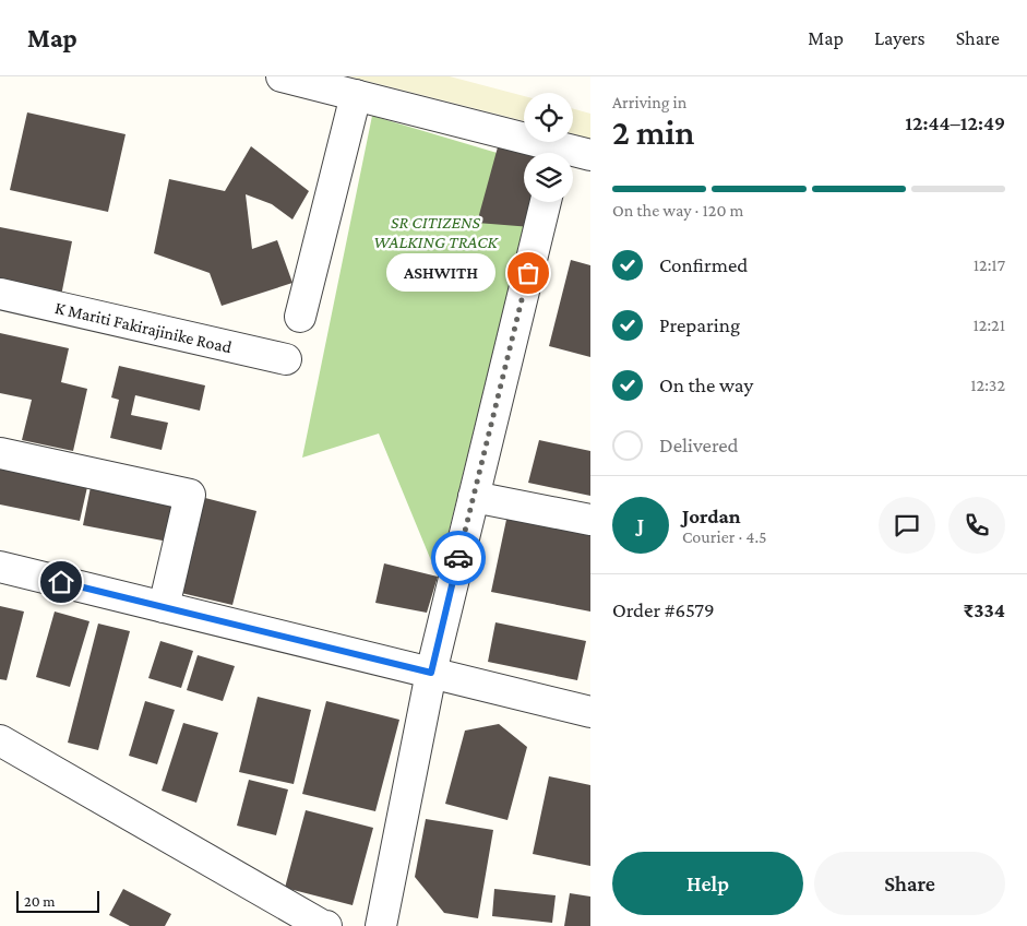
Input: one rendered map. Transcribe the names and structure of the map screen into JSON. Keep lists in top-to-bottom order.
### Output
{
  "streets": {
    "street": ["K Mariti Fakirajinike Road"]
  },
  "parks": ["SR CITIZENS WALKING TRACK"],
  "places": ["ASHWITH"],
  "scale_bar": "20 m",
  "page": {
    "header": "Map",
    "nav": ["Map", "Layers", "Share"],
    "heading": ["2 min", "Arriving in", "12:44–12:49"],
    "panel": [
      "Jordan",
      "Courier · 4.5",
      "Order #6579",
      "₹334"
    ],
    "bar": "On the way · 120 m",
    "list": [
      ["Confirmed", "12:17"],
      ["Preparing", "12:21"],
      ["On the way", "12:32"],
      "Delivered"
    ],
    "bubble": "ASHWITH",
    "round": "J",
    "buttons": ["Help", "Share"],
    "scale": "20 m"
  }
}
